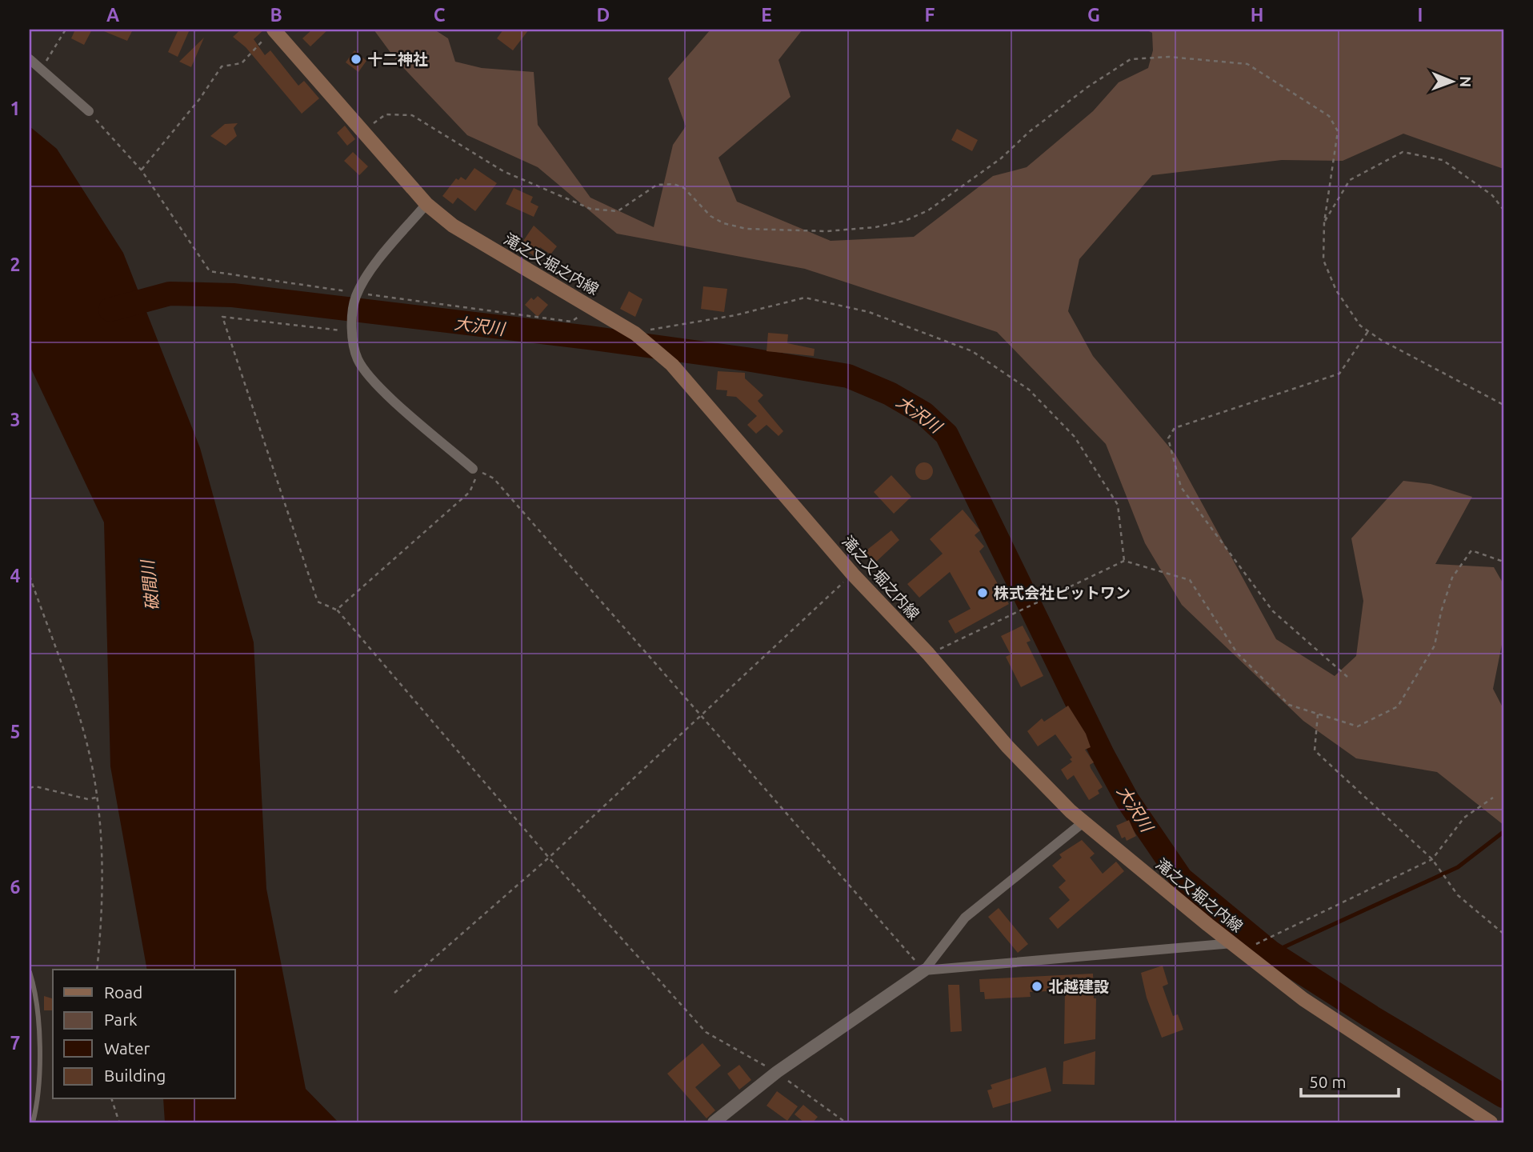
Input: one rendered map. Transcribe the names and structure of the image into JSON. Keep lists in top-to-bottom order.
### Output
{
  "streets": {
    "main road": ["滝之又堀之内線"]
  },
  "water": ["大沢川", "破間川"],
  "places": ["十二神社", "株式会社ピットワン", "北越建設"],
  "legend": [
    "Road",
    "Park",
    "Water",
    "Building"
  ],
  "scale_bar": "50 m",
  "north": "right",
  "grid": {
    "columns": [
      "A",
      "B",
      "C",
      "D",
      "E",
      "F",
      "G",
      "H",
      "I"
    ],
    "rows": [
      "1",
      "2",
      "3",
      "4",
      "5",
      "6",
      "7"
    ]
  }
}
